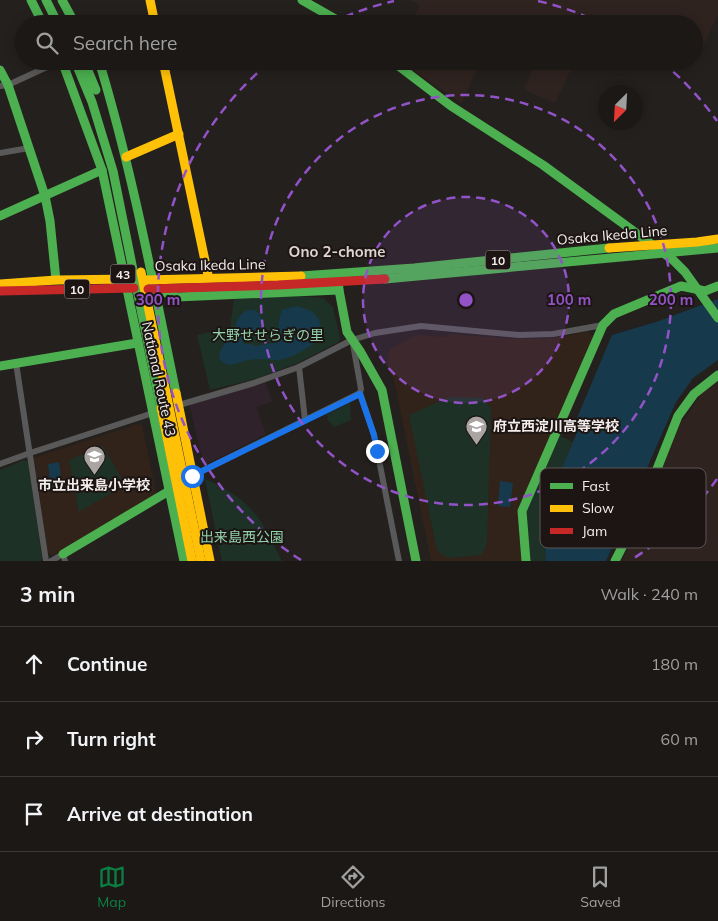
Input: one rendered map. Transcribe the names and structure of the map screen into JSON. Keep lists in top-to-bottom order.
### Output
{
  "streets": {
    "main road": [
      "Osaka Ikeda Line",
      "10",
      "43",
      "National Route 43"
    ]
  },
  "crossings": [
    ["Osaka Ikeda Line", "National Route 43"]
  ],
  "districts": ["Ono 2-chome"],
  "parks": ["大野せせらぎの里", "出来島西公園"],
  "places": {
    "school or university": ["府立西淀川高等学校", "市立出来島小学校"]
  },
  "legend": ["Fast", "Slow", "Jam"],
  "north": "bottom left",
  "page": {
    "search": "Search here",
    "heading": ["3 min", "Walk · 240 m"],
    "list": [
      ["Continue", "180 m"],
      ["Turn right", "60 m"],
      "Arrive at destination"
    ],
    "nav": ["Map", "Directions", "Saved"]
  },
  "rings": ["100 m", "200 m", "300 m"]
}
